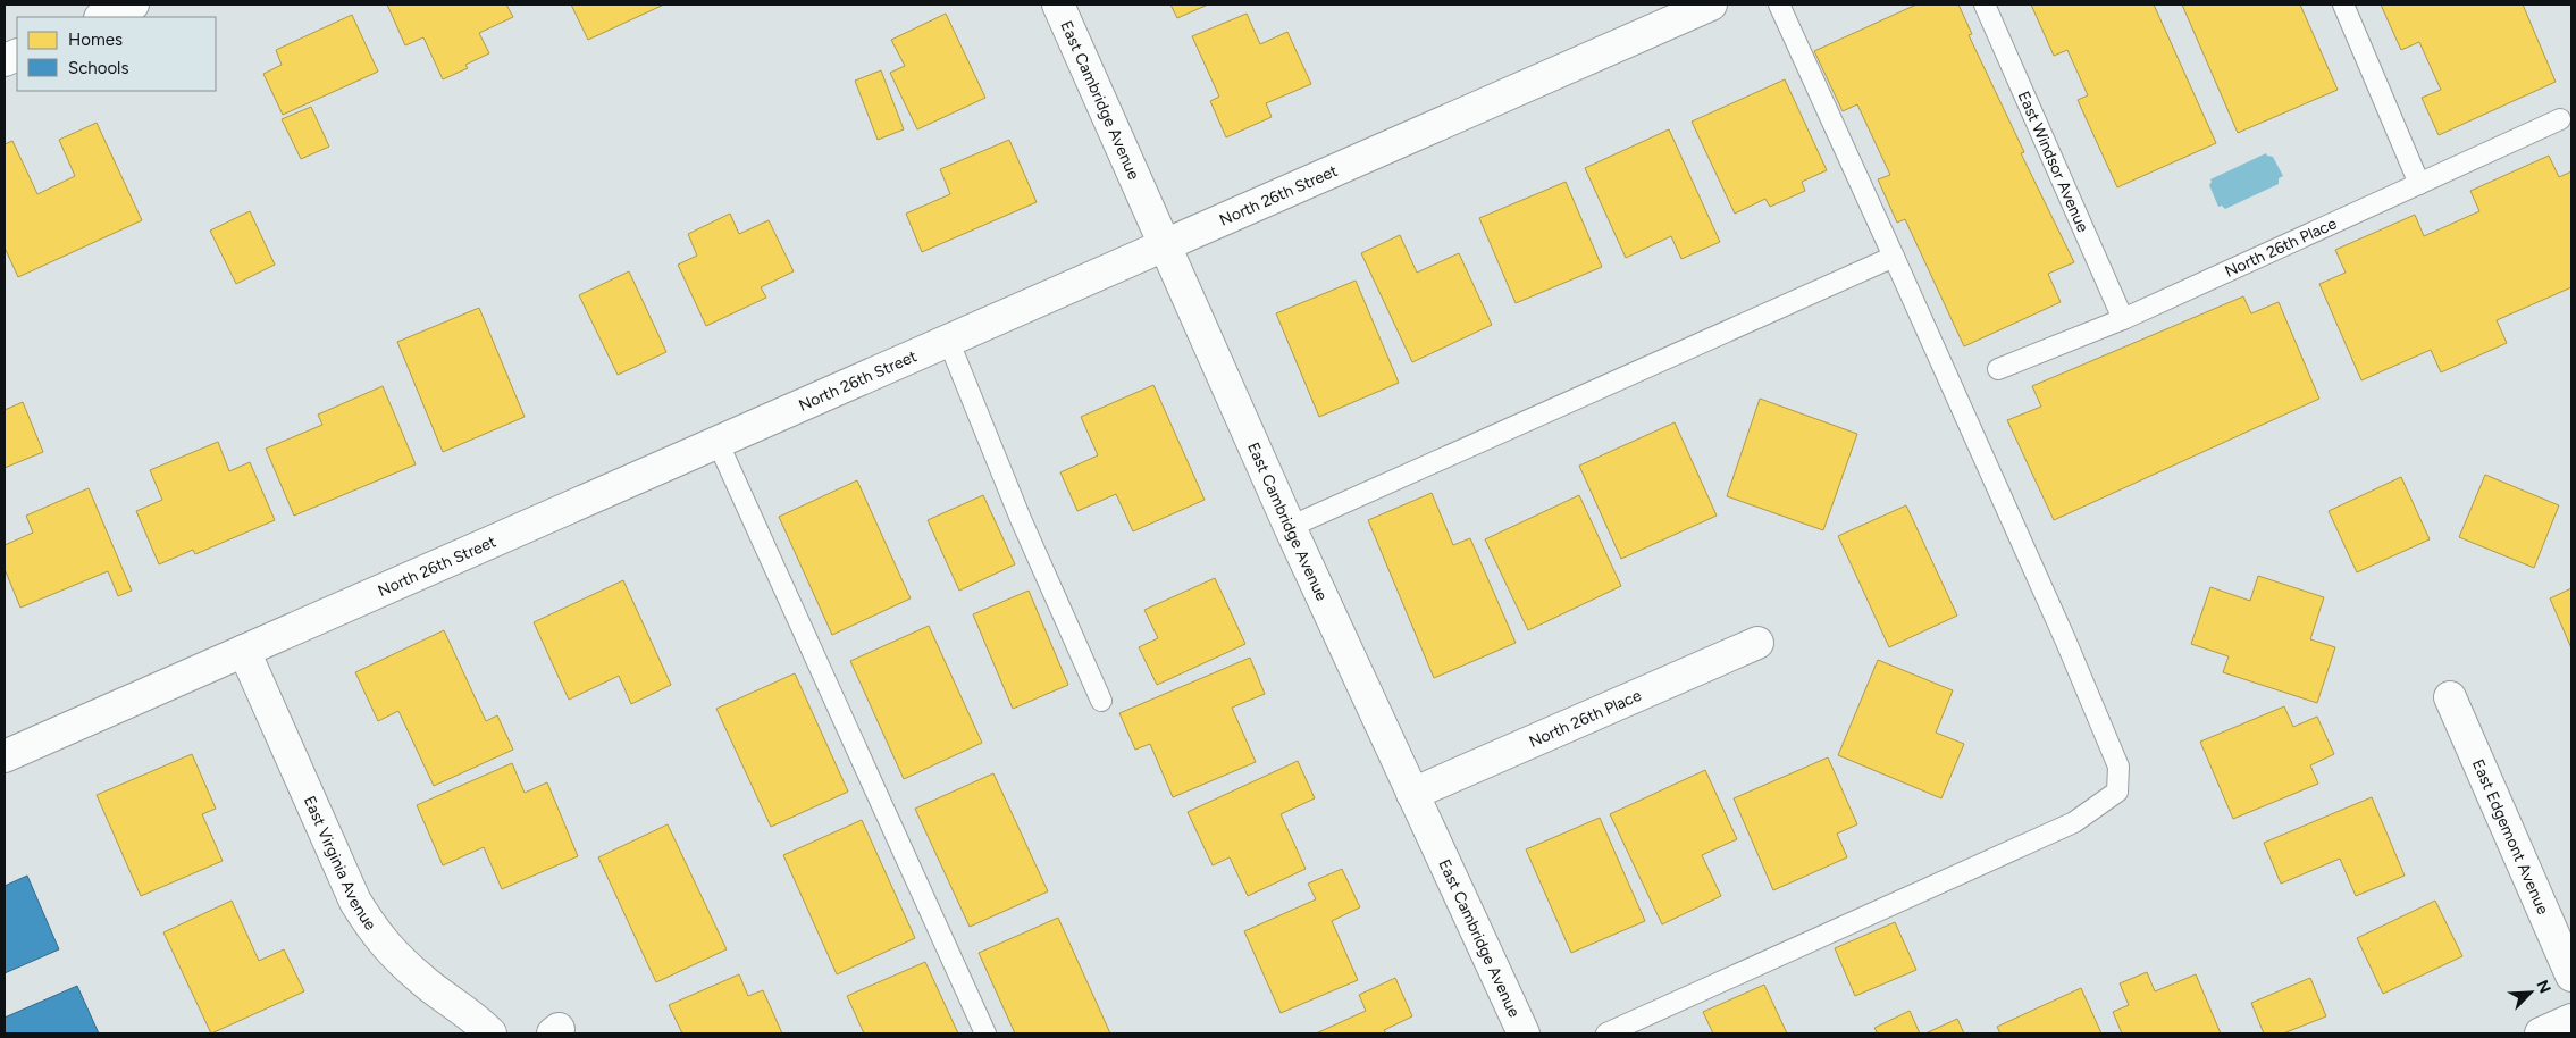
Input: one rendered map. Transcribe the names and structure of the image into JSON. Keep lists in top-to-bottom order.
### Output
{
  "streets": {
    "street": [
      "East Cambridge Avenue",
      "North 26th Street",
      "North 26th Place",
      "East Edgemont Avenue",
      "East Virginia Avenue"
    ],
    "lane": ["East Windsor Avenue"]
  },
  "crossings": [
    ["East Cambridge Avenue", "North 26th Street"],
    ["East Cambridge Avenue", "North 26th Place"],
    ["East Windsor Avenue", "North 26th Place"],
    ["North 26th Street", "East Virginia Avenue"]
  ],
  "legend": ["Homes", "Schools"],
  "north": "top right"
}
